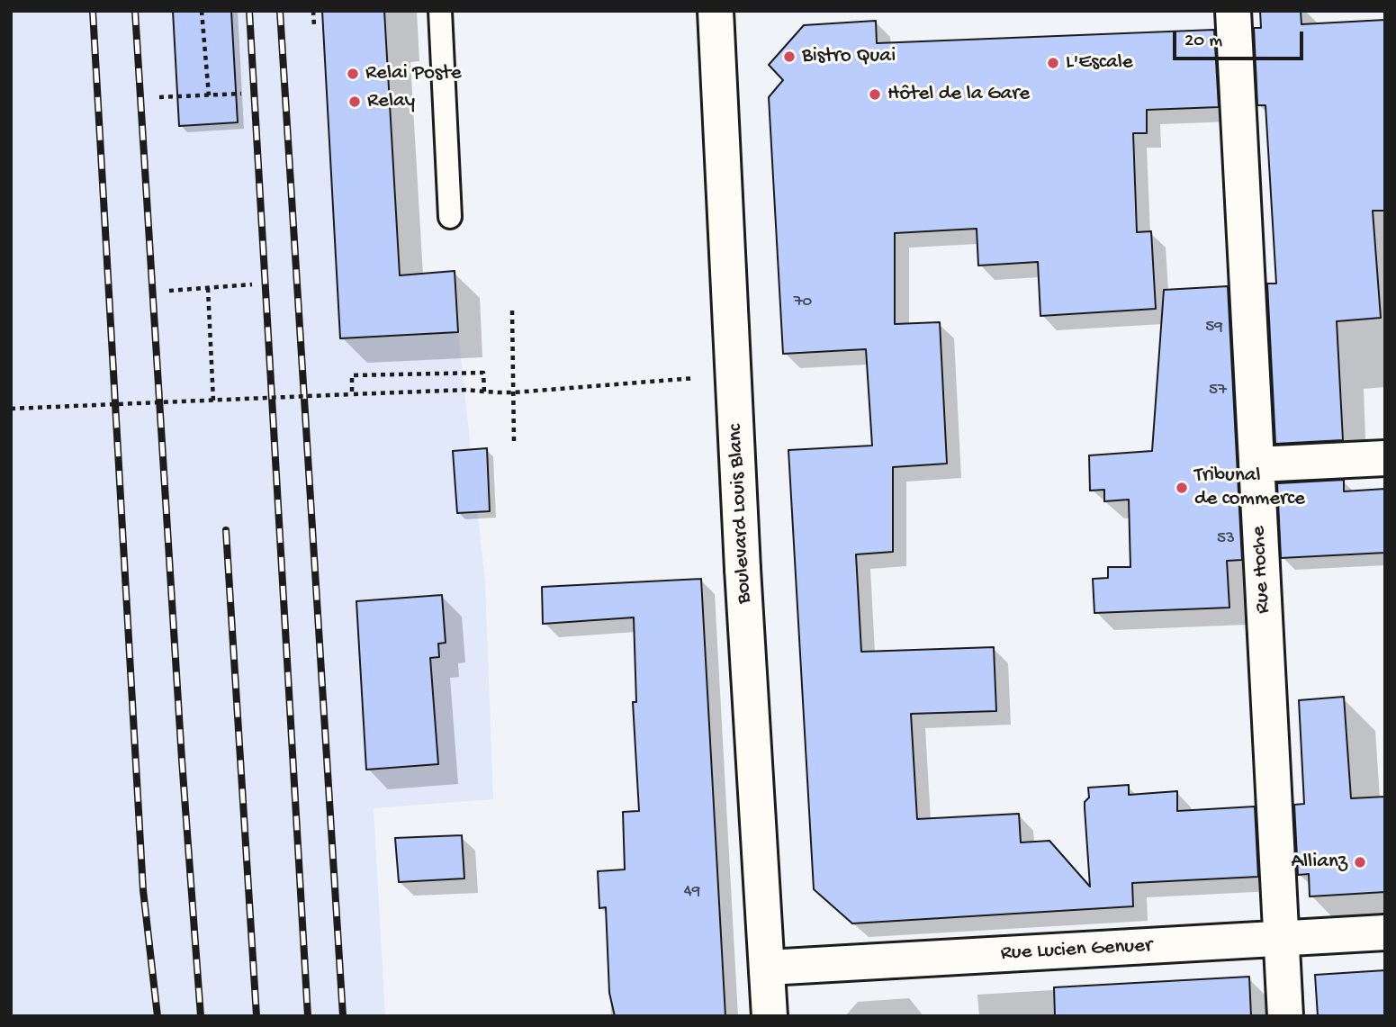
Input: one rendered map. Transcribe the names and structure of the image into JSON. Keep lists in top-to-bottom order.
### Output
{
  "streets": {
    "street": ["Boulevard Louis Blanc", "Rue Hoche", "Rue Lucien Genuer"]
  },
  "crossings": [
    ["Boulevard Louis Blanc", "Rue Lucien Genuer"],
    ["Rue Hoche", "Rue Lucien Genuer"]
  ],
  "places": [
    "Bistro Quai",
    "L'Escale",
    "Relai Poste",
    "Hôtel de la Gare",
    "Relay",
    "Tribunal de commerce",
    "Allianz"
  ],
  "house_numbers": [
    "70",
    "59",
    "57",
    "53",
    "49"
  ],
  "scale_bar": "20 m"
}
